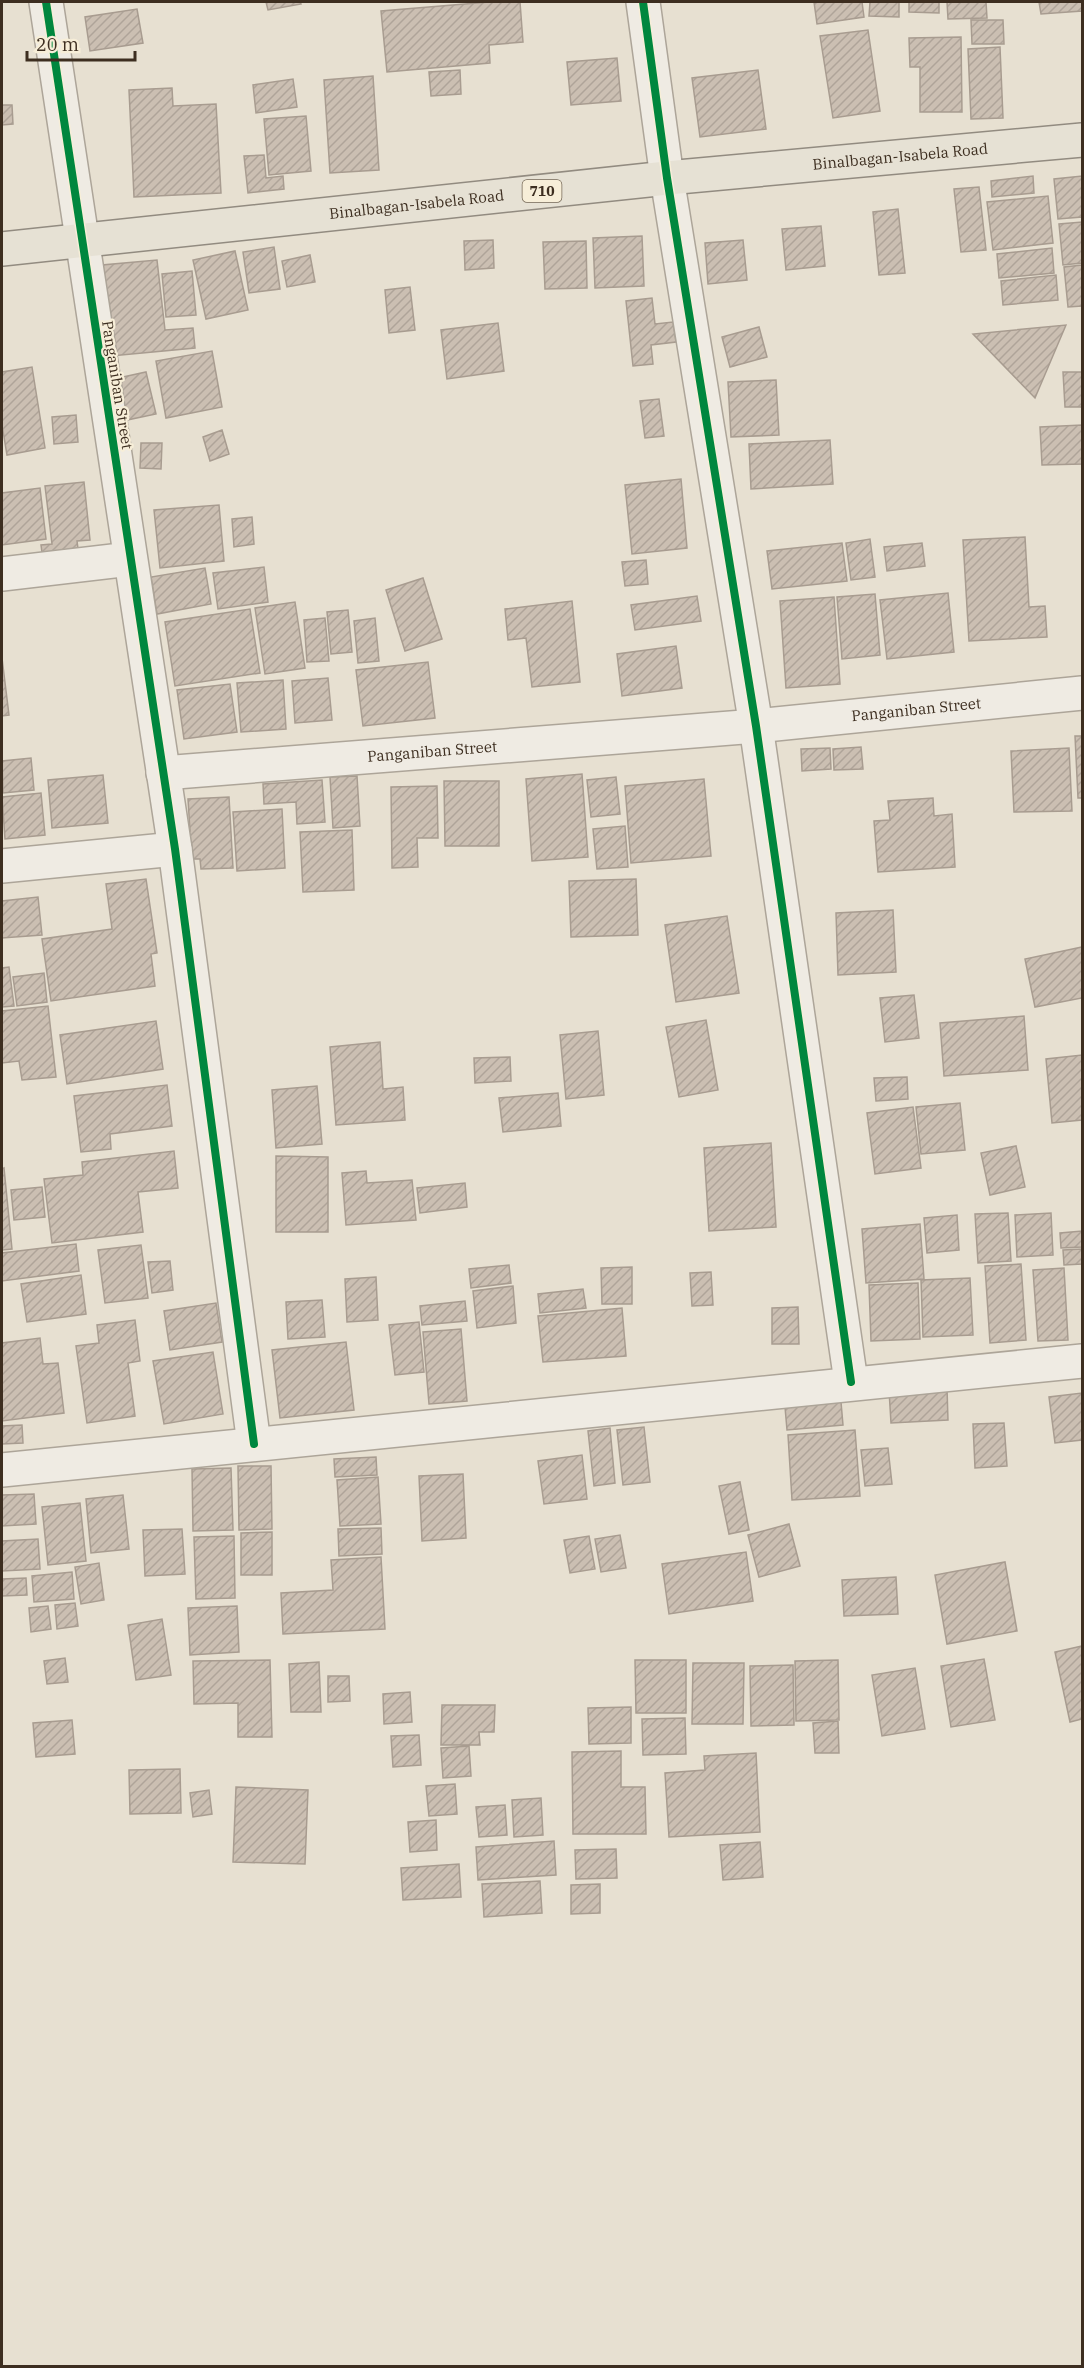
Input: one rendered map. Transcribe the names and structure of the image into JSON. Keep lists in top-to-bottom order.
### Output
{
  "streets": {
    "main road": ["Binalbagan-Isabela Road", "710"],
    "street": ["Panganiban Street"]
  },
  "crossings": [
    ["Binalbagan-Isabela Road", "Panganiban Street"]
  ],
  "scale_bar": "20 m"
}
